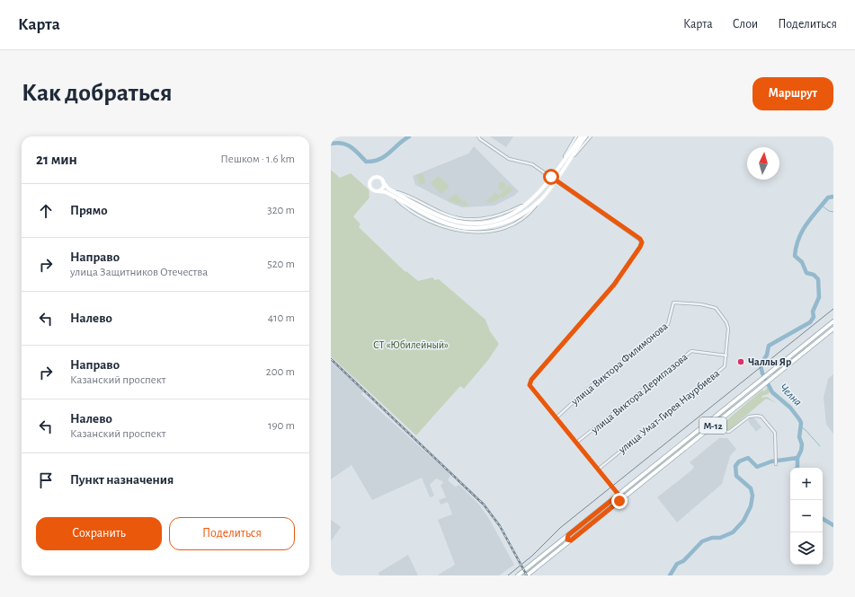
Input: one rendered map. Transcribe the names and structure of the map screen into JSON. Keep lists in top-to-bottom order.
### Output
{
  "streets": {
    "main road": ["М-12"],
    "street": ["улица Виктора Филимонова", "улица Виктора Дериглазова", "улица Умат-Гирея Наурбиева"]
  },
  "crossings": [
    ["улица Виктора Филимонова", "улица Умат-Гирея Наурбиева"],
    ["улица Виктора Дериглазова", "улица Умат-Гирея Наурбиева"]
  ],
  "water": ["Челна"],
  "parks": ["СТ «Юбилейный»"],
  "places": ["Чаллы Яр"],
  "north": "top",
  "page": {
    "header": "Карта",
    "nav": ["Карта", "Слои", "Поделиться"],
    "buttons": [
      "Маршрут",
      ["Сохранить", "Поделиться"]
    ],
    "title": "Как добраться",
    "heading": ["21 мин", "Пешком · 1.6 km"],
    "list": [
      ["Прямо", "320 m"],
      ["Направо", "улица Защитников Отечества", "520 m"],
      ["Налево", "410 m"],
      ["Направо", "Казанский проспект", "200 m"],
      ["Налево", "Казанский проспект", "190 m"],
      "Пункт назначения"
    ],
    "map_buttons": ["+", "−"]
  }
}
